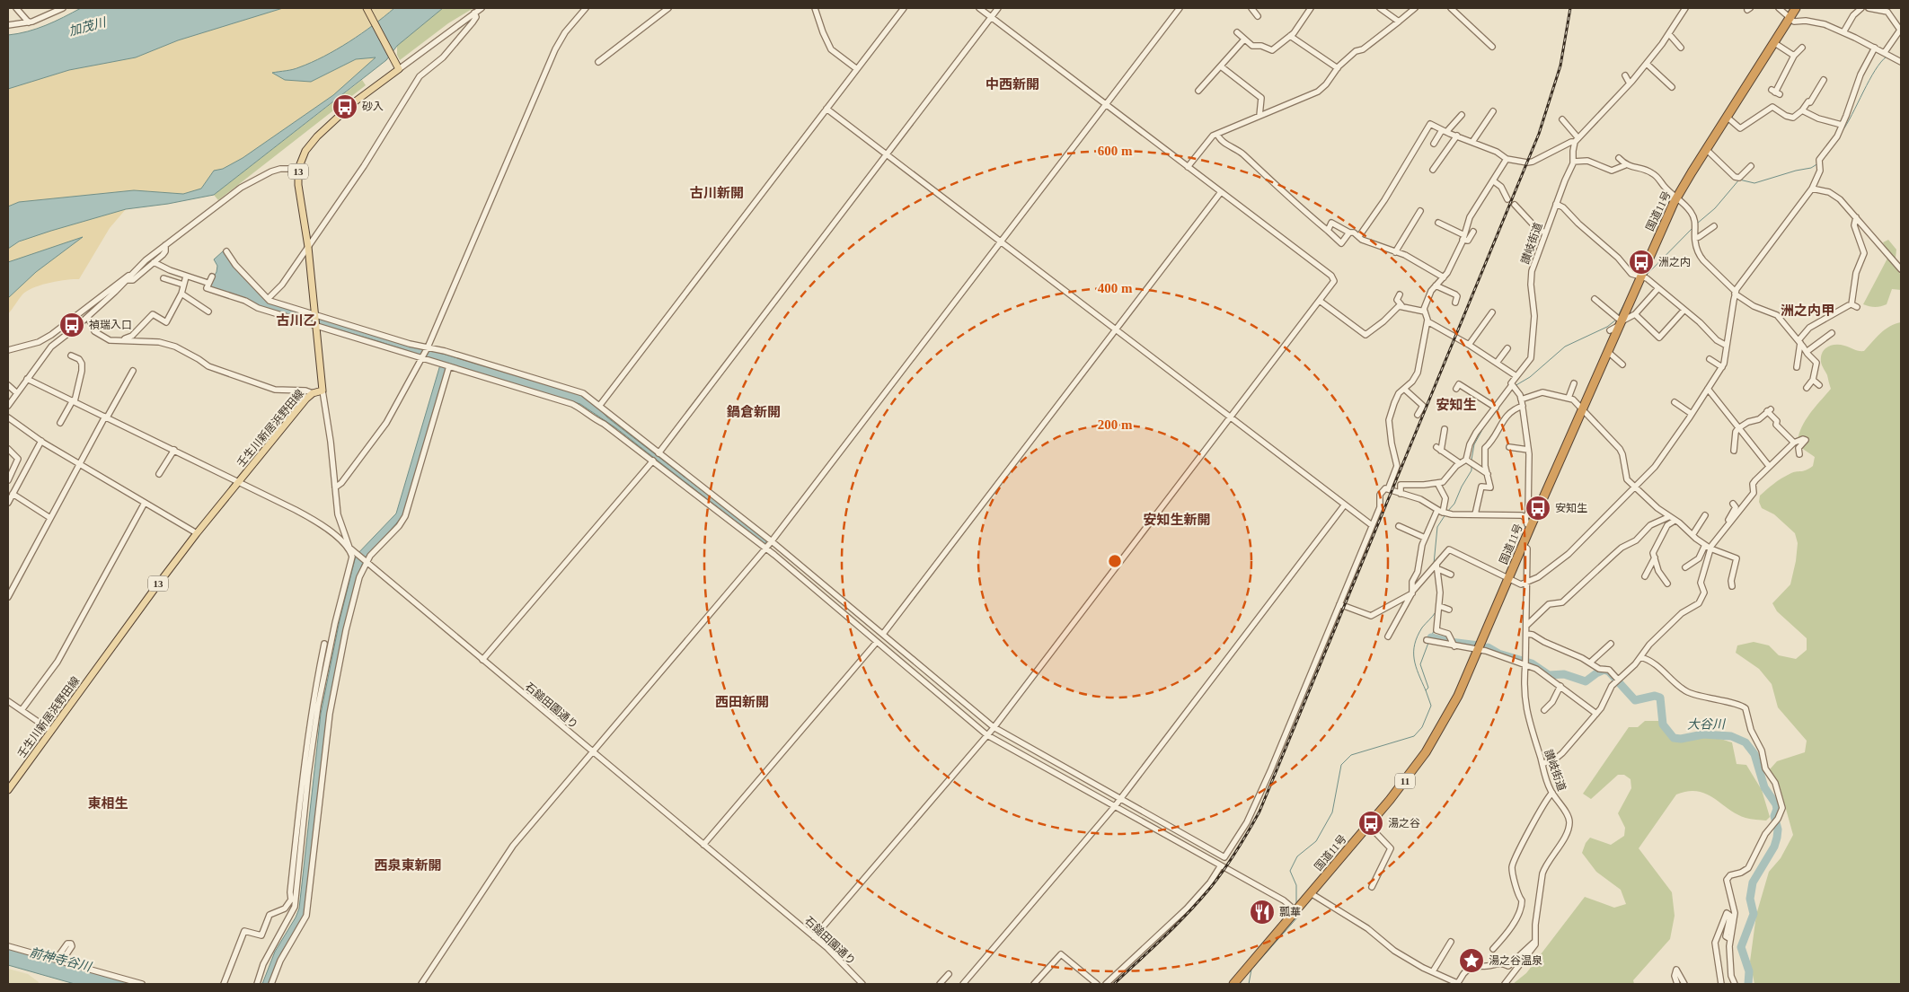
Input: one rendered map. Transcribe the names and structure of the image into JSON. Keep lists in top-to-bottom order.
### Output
{
  "streets": {
    "highway": ["国道11号", "11"],
    "main road": ["13", "壬生川新居浜野田線"],
    "street": ["讃岐街道", "石鎚田園通り"]
  },
  "crossings": [
    ["13", "壬生川新居浜野田線"],
    ["国道11号", "讃岐街道"],
    ["壬生川新居浜野田線", "石鎚田園通り"]
  ],
  "districts": [
    "中西新開",
    "古川新開",
    "洲之内甲",
    "古川乙",
    "安知生",
    "鍋倉新開",
    "安知生新開",
    "西田新開",
    "東相生",
    "西泉東新開"
  ],
  "water": ["加茂川", "大谷川", "前神寺谷川"],
  "places": {
    "bus stop": [
      "砂入",
      "洲之内",
      "禎瑞入口",
      "安知生",
      "湯之谷"
    ],
    "restaurant": ["瓢華"],
    "place": ["湯之谷温泉"]
  },
  "rings": ["600 m", "400 m", "200 m"]
}
